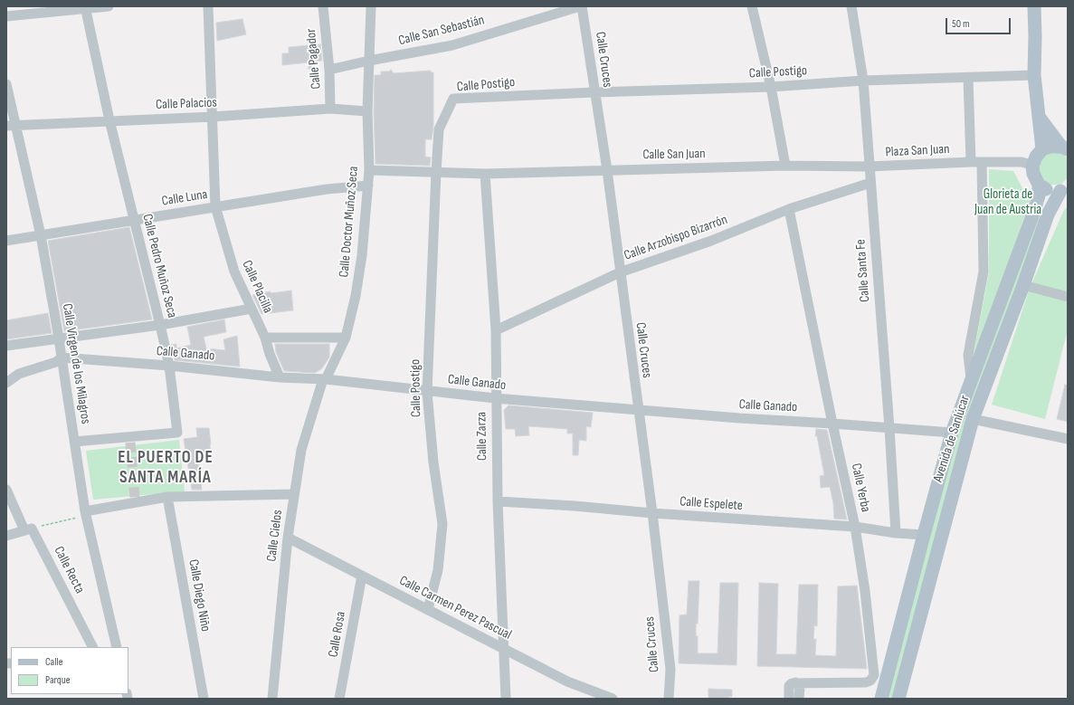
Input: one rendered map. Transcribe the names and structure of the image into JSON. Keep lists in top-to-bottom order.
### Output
{
  "streets": {
    "main road": ["Avenida de Sanlúcar"],
    "street": [
      "Calle San Sebastián",
      "Calle Pagador",
      "Calle Cruces",
      "Calle Postigo",
      "Calle Palacios",
      "Plaza San Juan",
      "Calle San Juan",
      "Calle Luna",
      "Calle Doctor Muñoz Seca",
      "Calle Arzobispo Bizarrón",
      "Calle Pedro Muñoz Seca",
      "Calle Santa Fe",
      "Calle Placilla",
      "Calle Ganado",
      "Calle Virgen de los Milagros",
      "Calle Zarza",
      "Calle Yerba",
      "Calle Espelete",
      "Calle Cielos",
      "Calle Recta",
      "Calle Diego Niño",
      "Calle Carmen Perez Pascual",
      "Calle Rosa"
    ]
  },
  "crossings": [
    ["Calle San Sebastián", "Calle Pagador"],
    ["Calle San Sebastián", "Calle Cruces"],
    ["Calle San Sebastián", "Calle Doctor Muñoz Seca"],
    ["Calle Pagador", "Calle Palacios"],
    ["Calle Cruces", "Calle Postigo"],
    ["Calle Cruces", "Calle San Juan"],
    ["Calle Cruces", "Calle Arzobispo Bizarrón"],
    ["Calle Cruces", "Calle Ganado"],
    ["Calle Cruces", "Calle Espelete"],
    ["Calle Postigo", "Calle Santa Fe"],
    ["Calle Postigo", "Calle Ganado"],
    ["Calle Postigo", "Calle Carmen Perez Pascual"],
    ["Calle Palacios", "Calle Doctor Muñoz Seca"],
    ["Calle Palacios", "Calle Pedro Muñoz Seca"],
    ["Calle Palacios", "Calle Placilla"],
    ["Calle Palacios", "Calle Virgen de los Milagros"],
    ["Plaza San Juan", "Calle San Juan"],
    ["Plaza San Juan", "Calle Santa Fe"],
    ["Calle San Juan", "Calle Santa Fe"],
    ["Calle San Juan", "Calle Zarza"],
    ["Calle Luna", "Calle Doctor Muñoz Seca"],
    ["Calle Luna", "Calle Pedro Muñoz Seca"],
    ["Calle Luna", "Calle Placilla"],
    ["Calle Luna", "Calle Virgen de los Milagros"],
    ["Calle Doctor Muñoz Seca", "Calle Ganado"],
    ["Calle Doctor Muñoz Seca", "Calle Cielos"],
    ["Calle Arzobispo Bizarrón", "Calle Santa Fe"],
    ["Calle Arzobispo Bizarrón", "Calle Zarza"],
    ["Calle Arzobispo Bizarrón", "Calle Yerba"],
    ["Calle Pedro Muñoz Seca", "Calle Ganado"],
    ["Calle Pedro Muñoz Seca", "Calle Virgen de los Milagros"],
    ["Calle Santa Fe", "Calle Ganado"],
    ["Calle Santa Fe", "Calle Espelete"],
    ["Calle Placilla", "Calle Ganado"],
    ["Calle Ganado", "Calle Virgen de los Milagros"],
    ["Calle Ganado", "Calle Zarza"],
    ["Calle Ganado", "Avenida de Sanlúcar"],
    ["Calle Ganado", "Calle Yerba"],
    ["Calle Ganado", "Calle Cielos"],
    ["Calle Zarza", "Calle Espelete"],
    ["Calle Zarza", "Calle Carmen Perez Pascual"],
    ["Avenida de Sanlúcar", "Calle Espelete"],
    ["Calle Yerba", "Calle Espelete"],
    ["Calle Cielos", "Calle Carmen Perez Pascual"],
    ["Calle Carmen Perez Pascual", "Calle Rosa"]
  ],
  "districts": ["EL PUERTO DE SANTA MARÍA"],
  "parks": ["Glorieta de Juan de Austria"],
  "legend": ["Calle", "Parque"],
  "scale_bar": "50 m"
}
